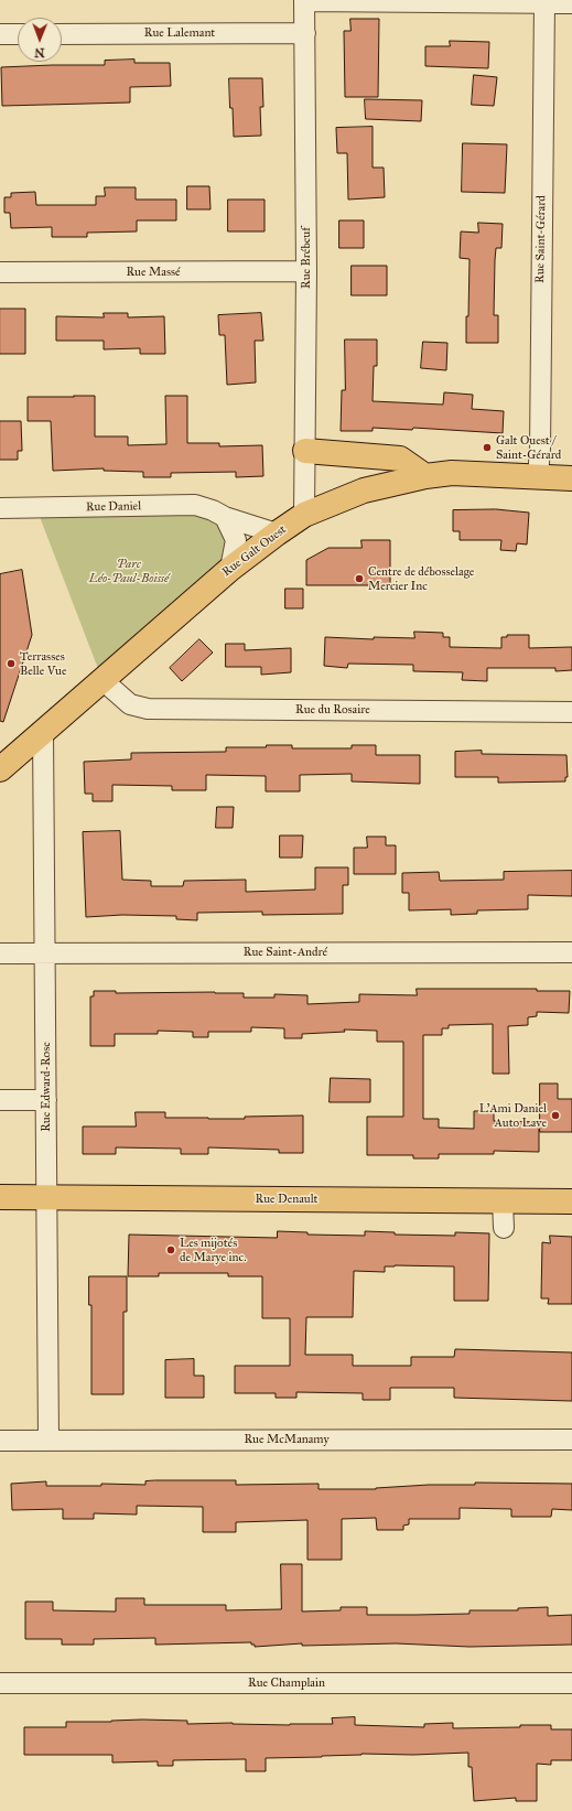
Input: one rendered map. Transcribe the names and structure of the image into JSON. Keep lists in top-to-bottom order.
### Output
{
  "streets": {
    "main road": ["Rue Galt Ouest", "Rue Denault"],
    "street": [
      "Rue Lalemant",
      "Rue Saint-Gérard",
      "Rue Brébeuf",
      "Rue Massé",
      "Rue Daniel",
      "Rue du Rosaire",
      "Rue Saint-André",
      "Rue Edward-Rose",
      "Rue McManamy",
      "Rue Champlain"
    ]
  },
  "crossings": [
    ["Rue Lalemant", "Rue Brébeuf"],
    ["Rue Saint-Gérard", "Rue Galt Ouest"],
    ["Rue Brébeuf", "Rue Massé"],
    ["Rue Brébeuf", "Rue Galt Ouest"],
    ["Rue Daniel", "Rue Galt Ouest"],
    ["Rue Galt Ouest", "Rue du Rosaire"],
    ["Rue Galt Ouest", "Rue Edward-Rose"],
    ["Rue Saint-André", "Rue Edward-Rose"],
    ["Rue Edward-Rose", "Rue Denault"],
    ["Rue Edward-Rose", "Rue McManamy"]
  ],
  "parks": ["Parc Léo-Paul-Boissé"],
  "places": [
    "Galt Ouest / Saint-Gérard",
    "Centre de débosselage Mercier Inc",
    "Terrasses Belle Vue",
    "L'Ami Daniel Auto Lave",
    "Les mijotés de Marye inc."
  ],
  "north": "bottom"
}
